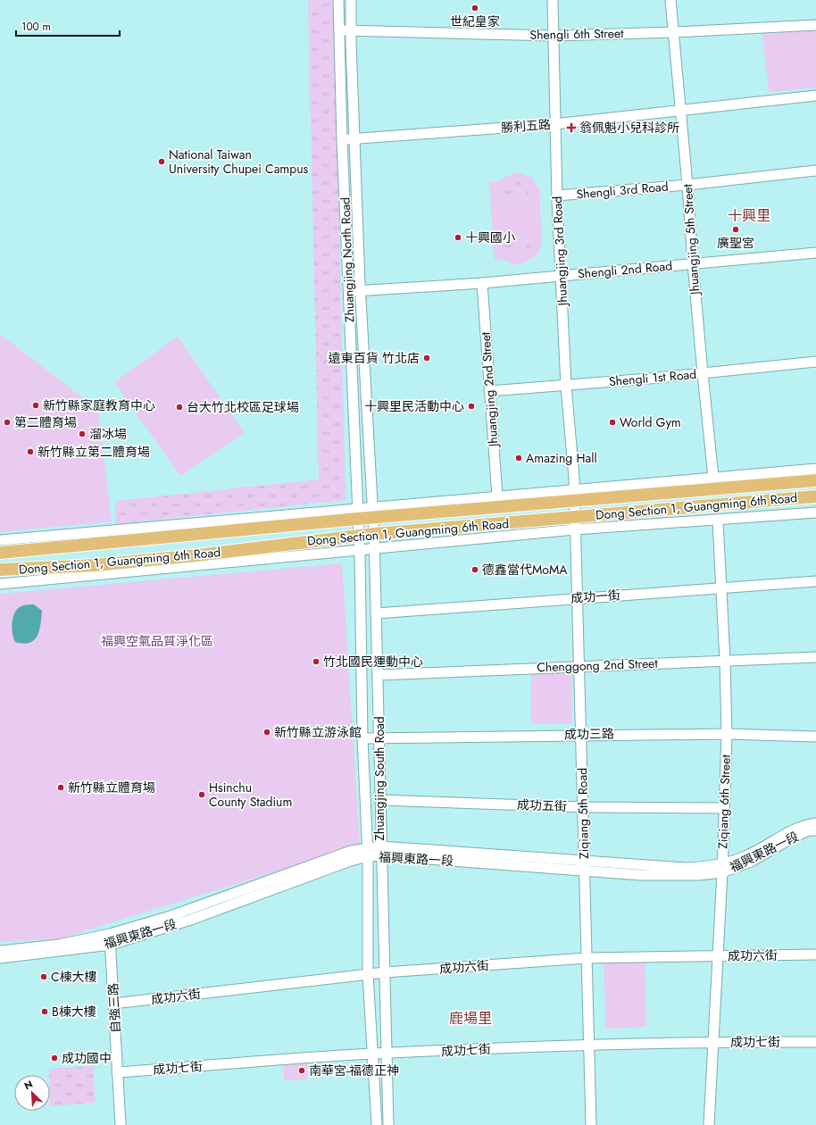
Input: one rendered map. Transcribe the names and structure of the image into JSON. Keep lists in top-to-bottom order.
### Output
{
  "streets": {
    "main road": ["Dong Section 1, Guangming 6th Road"],
    "street": [
      "Shengli 6th Street",
      "勝利五路",
      "Shengli 3rd Road",
      "Jhuangjing 5th Street",
      "Jhuangjing 3rd Road",
      "Zhuangjing North Road",
      "Shengli 2nd Road",
      "Shengli 1st Road",
      "Jhuangjing 2nd Street",
      "成功一街",
      "Chenggong 2nd Street",
      "成功三路",
      "Zhuangjing South Road",
      "Ziqiang 6th Street",
      "成功五街",
      "Ziqiang 5th Road",
      "福興東路一段",
      "成功六街",
      "自強三路",
      "成功七街"
    ]
  },
  "crossings": [
    ["Shengli 6th Street", "Jhuangjing 5th Street"],
    ["Shengli 6th Street", "Jhuangjing 3rd Road"],
    ["Shengli 6th Street", "Zhuangjing North Road"],
    ["勝利五路", "Jhuangjing 5th Street"],
    ["勝利五路", "Jhuangjing 3rd Road"],
    ["勝利五路", "Zhuangjing North Road"],
    ["Shengli 3rd Road", "Jhuangjing 5th Street"],
    ["Shengli 3rd Road", "Jhuangjing 3rd Road"],
    ["Jhuangjing 5th Street", "Shengli 2nd Road"],
    ["Jhuangjing 5th Street", "Shengli 1st Road"],
    ["Jhuangjing 5th Street", "Dong Section 1, Guangming 6th Road"],
    ["Jhuangjing 3rd Road", "Shengli 2nd Road"],
    ["Jhuangjing 3rd Road", "Shengli 1st Road"],
    ["Jhuangjing 3rd Road", "Dong Section 1, Guangming 6th Road"],
    ["Jhuangjing 3rd Road", "Ziqiang 5th Road"],
    ["Zhuangjing North Road", "Shengli 2nd Road"],
    ["Zhuangjing North Road", "Dong Section 1, Guangming 6th Road"],
    ["Zhuangjing North Road", "Zhuangjing South Road"],
    ["Shengli 2nd Road", "Jhuangjing 2nd Street"],
    ["Shengli 1st Road", "Jhuangjing 2nd Street"],
    ["Jhuangjing 2nd Street", "Dong Section 1, Guangming 6th Road"],
    ["Dong Section 1, Guangming 6th Road", "Zhuangjing South Road"],
    ["Dong Section 1, Guangming 6th Road", "Ziqiang 6th Street"],
    ["Dong Section 1, Guangming 6th Road", "Ziqiang 5th Road"],
    ["成功一街", "Zhuangjing South Road"],
    ["成功一街", "Ziqiang 6th Street"],
    ["成功一街", "Ziqiang 5th Road"],
    ["Chenggong 2nd Street", "Zhuangjing South Road"],
    ["Chenggong 2nd Street", "Ziqiang 6th Street"],
    ["Chenggong 2nd Street", "Ziqiang 5th Road"],
    ["成功三路", "Zhuangjing South Road"],
    ["成功三路", "Ziqiang 6th Street"],
    ["成功三路", "Ziqiang 5th Road"],
    ["Zhuangjing South Road", "成功五街"],
    ["Zhuangjing South Road", "福興東路一段"],
    ["Zhuangjing South Road", "成功六街"],
    ["Zhuangjing South Road", "成功七街"],
    ["Ziqiang 6th Street", "成功五街"],
    ["Ziqiang 6th Street", "福興東路一段"],
    ["Ziqiang 6th Street", "成功六街"],
    ["Ziqiang 6th Street", "成功七街"],
    ["成功五街", "Ziqiang 5th Road"],
    ["Ziqiang 5th Road", "福興東路一段"],
    ["Ziqiang 5th Road", "成功六街"],
    ["Ziqiang 5th Road", "成功七街"],
    ["福興東路一段", "自強三路"],
    ["成功六街", "自強三路"],
    ["自強三路", "成功七街"]
  ],
  "districts": ["十興里", "鹿場里"],
  "parks": ["福興空氣品質淨化區"],
  "places": {
    "other": [
      "世紀皇家",
      "National Taiwan University Chupei Campus",
      "廣聖宮",
      "十興國小",
      "遠東百貨 竹北店",
      "新竹縣家庭教育中心",
      "十興里民活動中心",
      "台大竹北校區足球場",
      "第二體育場",
      "World Gym",
      "溜冰場",
      "新竹縣立第二體育場",
      "Amazing Hall",
      "德鑫當代MoMA",
      "竹北國民運動中心",
      "新竹縣立游泳館",
      "新竹縣立體育場",
      "Hsinchu County Stadium",
      "C棟大樓",
      "B棟大樓",
      "成功國中",
      "南華宮-福德正神"
    ],
    "health": ["翁佩魁小兒科診所"]
  },
  "scale_bar": "100 m",
  "north": "top left"
}
